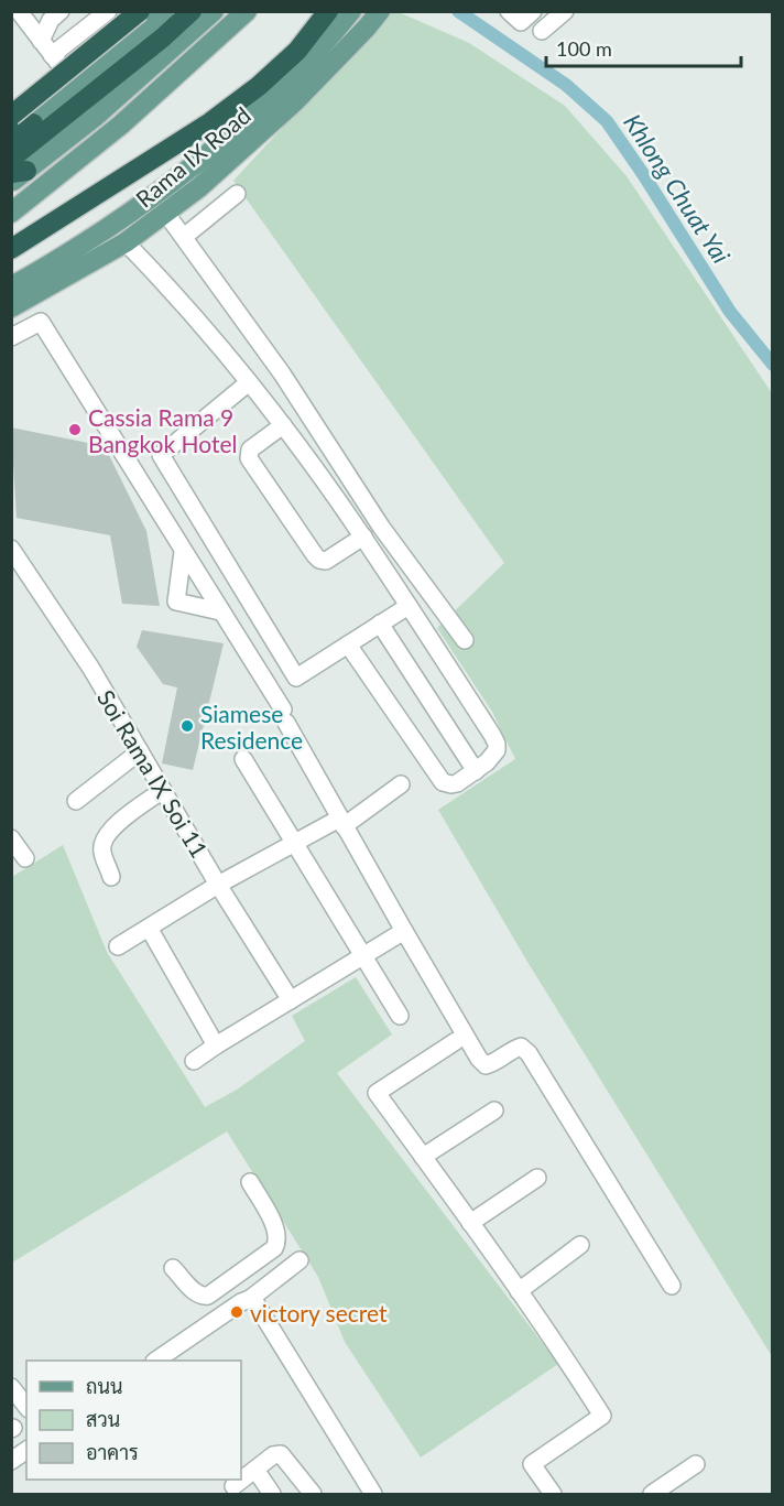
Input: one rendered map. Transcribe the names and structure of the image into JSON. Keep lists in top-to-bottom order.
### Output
{
  "streets": {
    "main road": ["Rama IX Road"],
    "street": ["Soi Rama IX Soi 11"]
  },
  "water": ["Khlong Chuat Yai"],
  "places": ["Cassia Rama 9 Bangkok Hotel", "Siamese Residence", "victory secret"],
  "legend": ["ถนน", "สวน", "อาคาร"],
  "scale_bar": "100 m"
}
